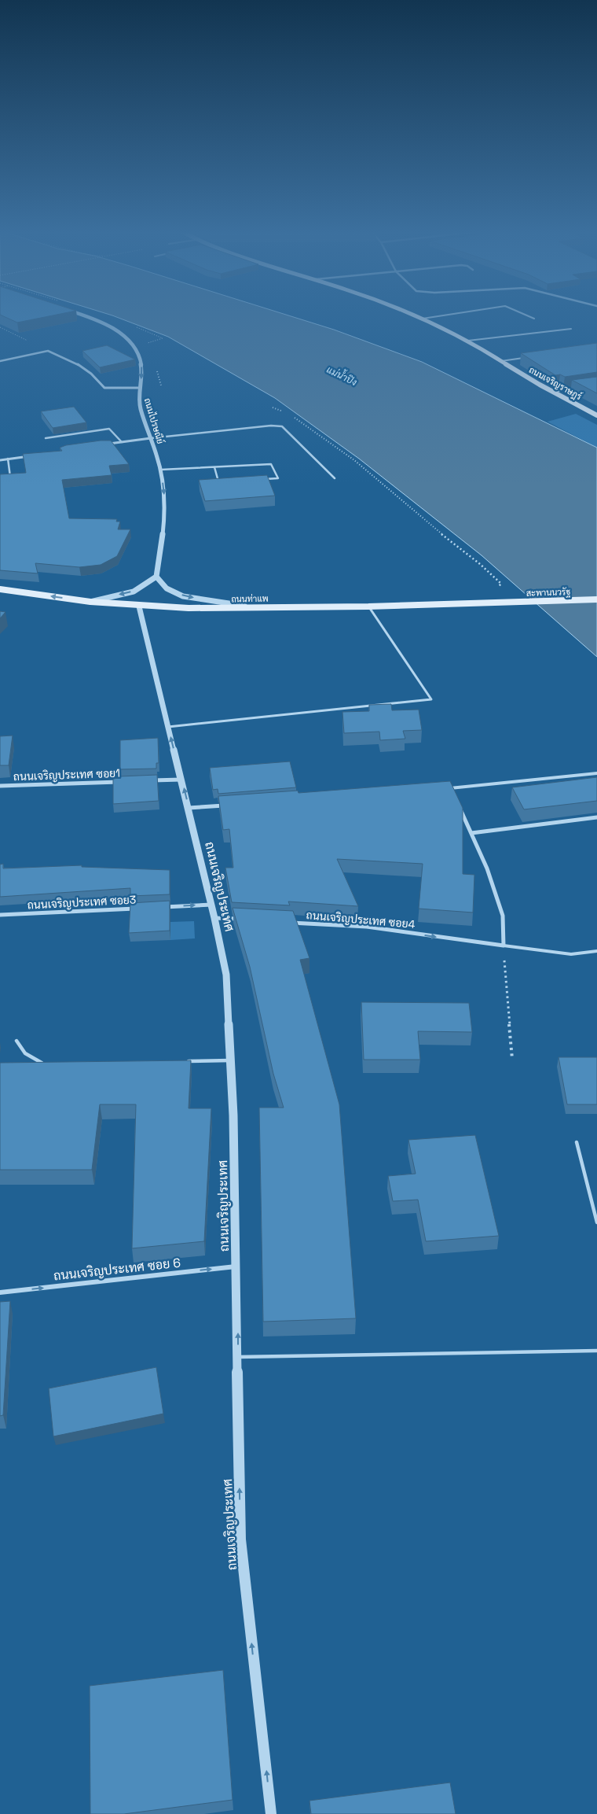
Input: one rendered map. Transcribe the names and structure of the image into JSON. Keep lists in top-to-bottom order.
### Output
{
  "streets": {
    "main road": ["ถนนเจริญราษฎร์", "สะพานนวรัฐ", "ถนนท่าแพ"],
    "street": [
      "ถนนไปรษณีย์",
      "ถนนเจริญประเทศ ซอย1",
      "ถนนเจริญประเทศ",
      "ถนนเจริญประเทศ ซอย3",
      "ถนนเจริญประเทศ ซอย4",
      "ถนนเจริญประเทศ ซอย 6"
    ]
  },
  "crossings": [
    ["สะพานนวรัฐ", "ถนนท่าแพ"],
    ["ถนนท่าแพ", "ถนนเจริญประเทศ"],
    ["ถนนเจริญประเทศ", "ถนนเจริญประเทศ ซอย 6"]
  ],
  "one_way": [
    "ถนนไปรษณีย์",
    "ถนนเจริญประเทศ",
    "ถนนเจริญประเทศ ซอย4",
    "ถนนเจริญประเทศ ซอย 6"
  ],
  "water": ["แม่น้ำปิง"]
}
